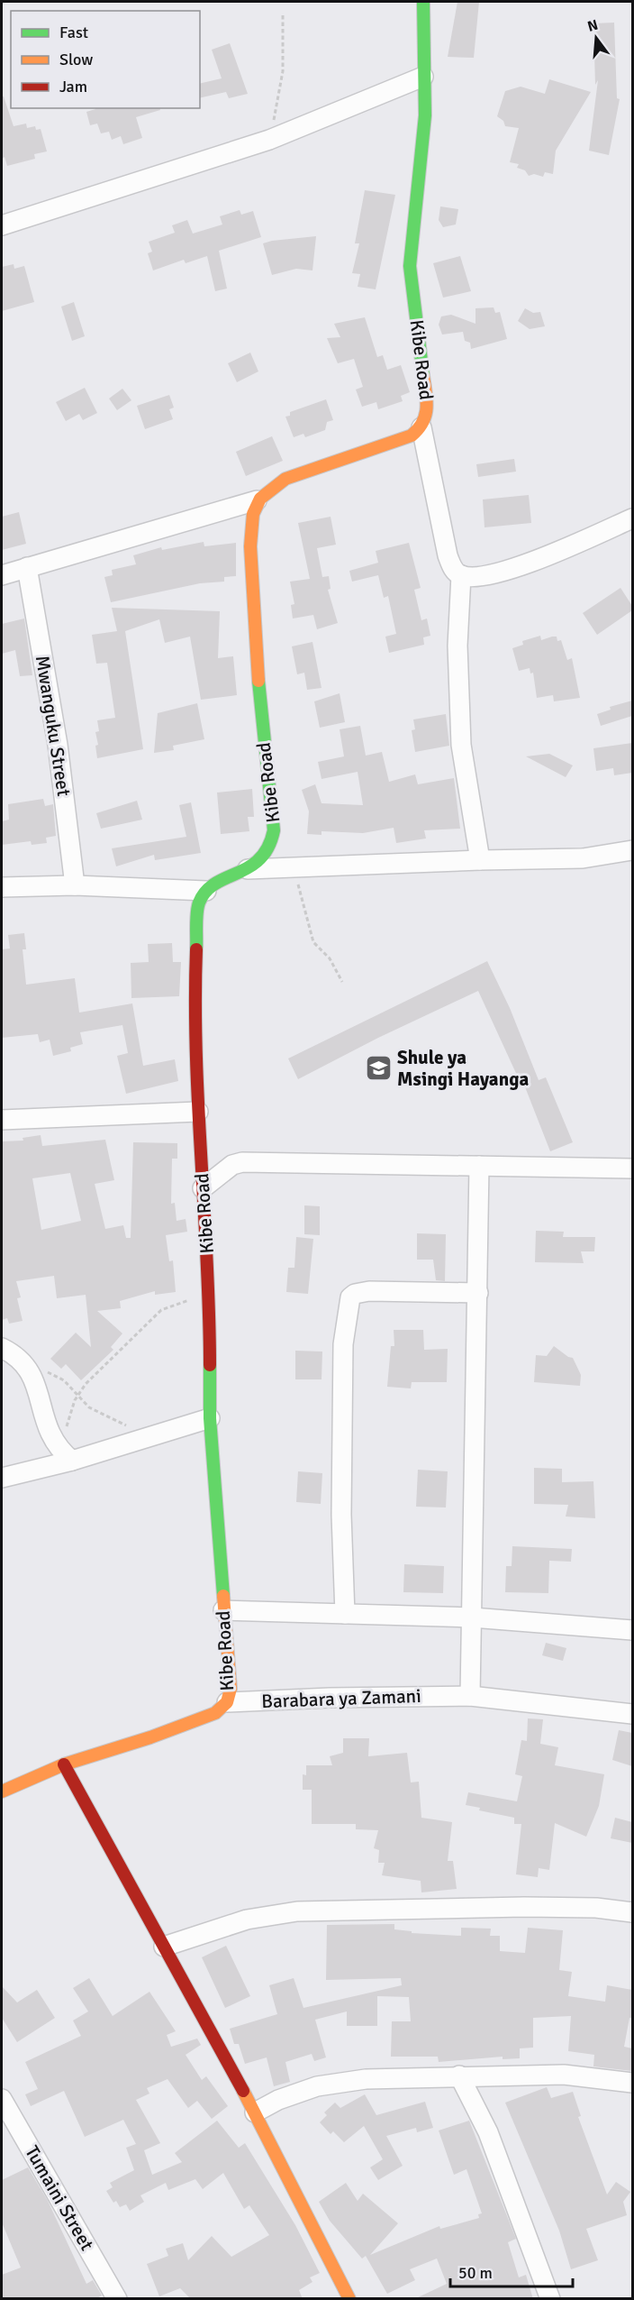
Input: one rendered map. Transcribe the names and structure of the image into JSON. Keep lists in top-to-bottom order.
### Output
{
  "streets": {
    "street": [
      "Kibe Road",
      "Mwanguku Street",
      "Barabara ya Zamani",
      "Tumaini Street"
    ]
  },
  "crossings": [
    ["Kibe Road", "Barabara ya Zamani"]
  ],
  "places": {
    "school or university": ["Shule ya Msingi Hayanga"]
  },
  "legend": ["Fast", "Slow", "Jam"],
  "scale_bar": "50 m",
  "north": "top"
}
